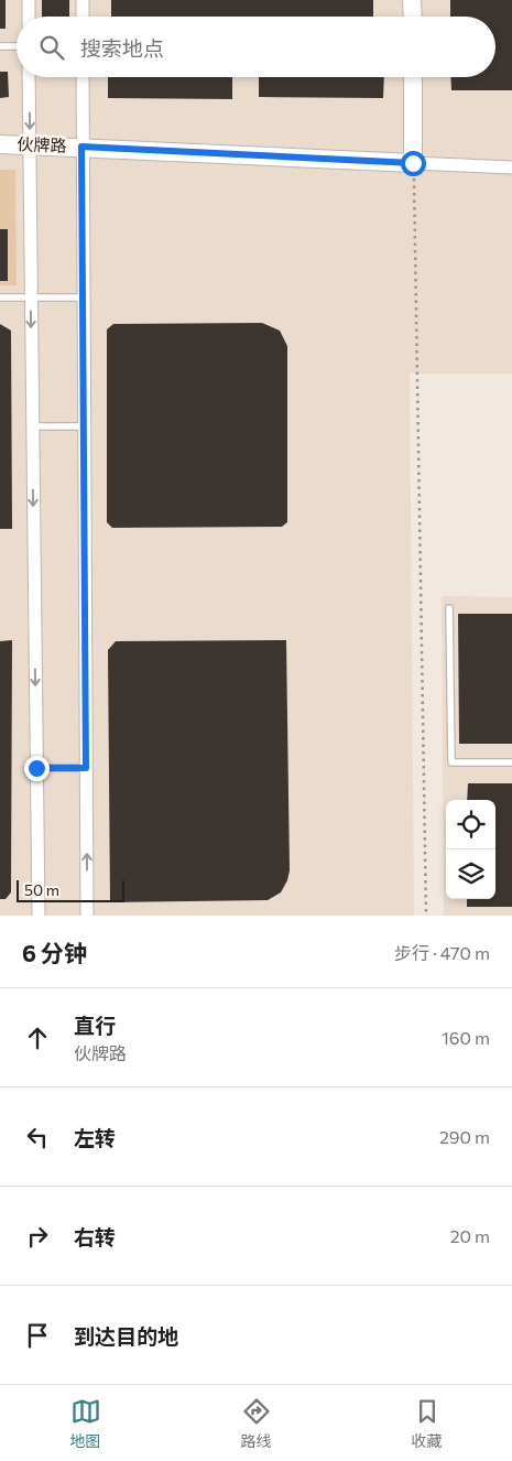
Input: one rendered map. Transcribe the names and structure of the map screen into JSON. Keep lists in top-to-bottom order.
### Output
{
  "streets": {
    "street": ["伙牌路"]
  },
  "scale_bar": "50 m",
  "page": {
    "search": "搜索地点",
    "scale": "50 m",
    "heading": ["6 分钟", "步行 · 470 m"],
    "list": [
      ["直行", "伙牌路", "160 m"],
      ["左转", "290 m"],
      ["右转", "20 m"],
      "到达目的地"
    ],
    "nav": ["地图", "路线", "收藏"]
  }
}
